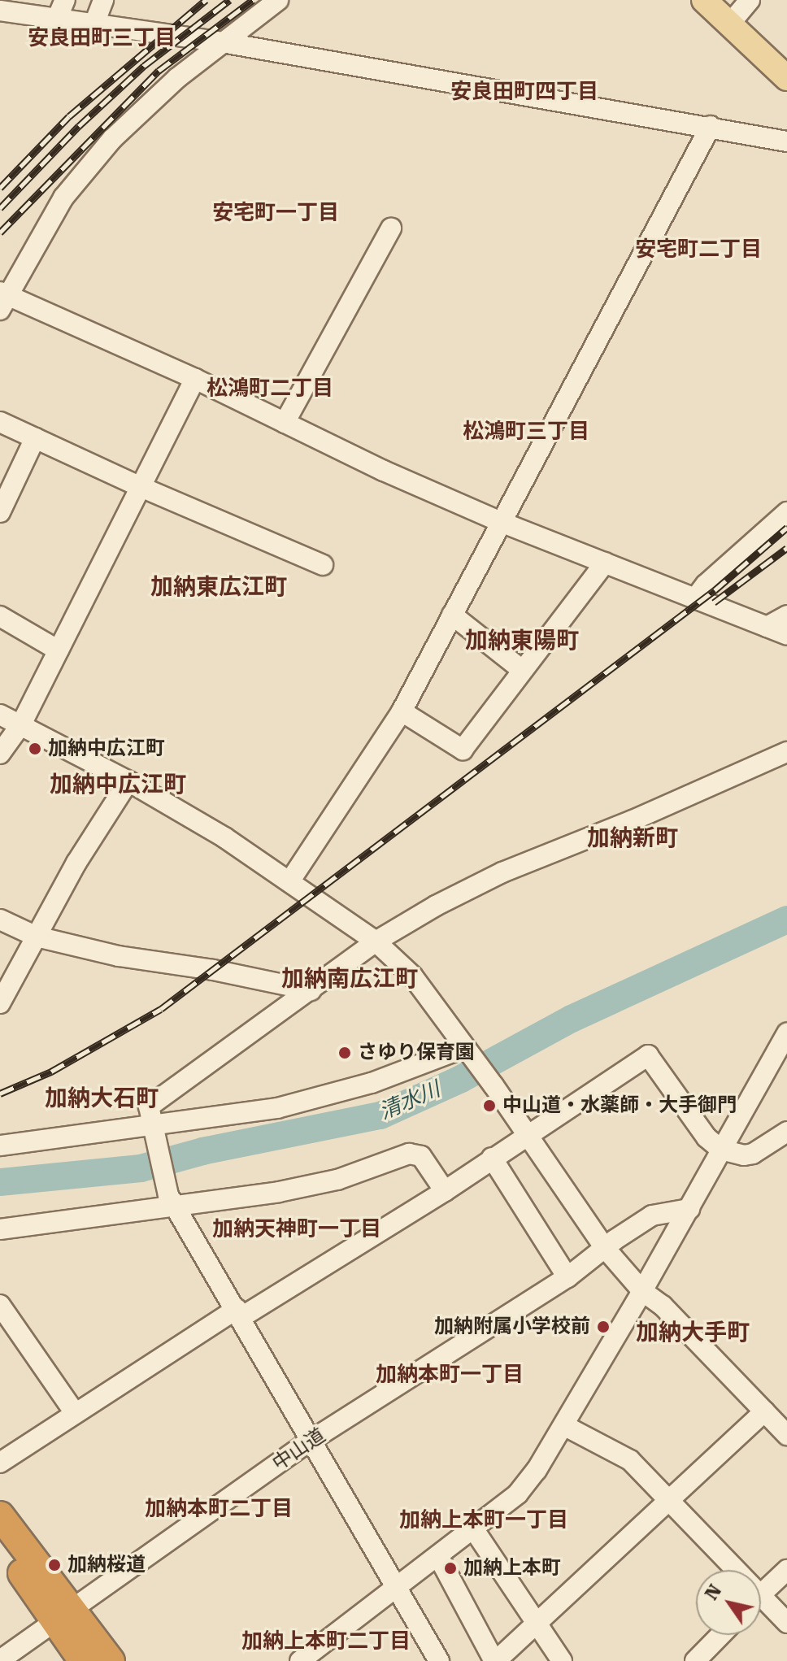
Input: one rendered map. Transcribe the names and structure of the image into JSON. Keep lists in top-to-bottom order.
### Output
{
  "streets": {
    "street": ["中山道"]
  },
  "districts": [
    "安良田町三丁目",
    "安良田町四丁目",
    "安宅町一丁目",
    "安宅町二丁目",
    "松鴻町二丁目",
    "松鴻町三丁目",
    "加納東広江町",
    "加納東陽町",
    "加納中広江町",
    "加納新町",
    "加納南広江町",
    "加納大石町",
    "加納天神町一丁目",
    "加納大手町",
    "加納本町一丁目",
    "加納本町二丁目",
    "加納上本町一丁目",
    "加納上本町二丁目"
  ],
  "water": ["清水川"],
  "places": [
    "加納中広江町",
    "さゆり保育園",
    "中山道・水薬師・大手御門",
    "加納附属小学校前",
    "加納桜道",
    "加納上本町"
  ],
  "north": "top left"
}
